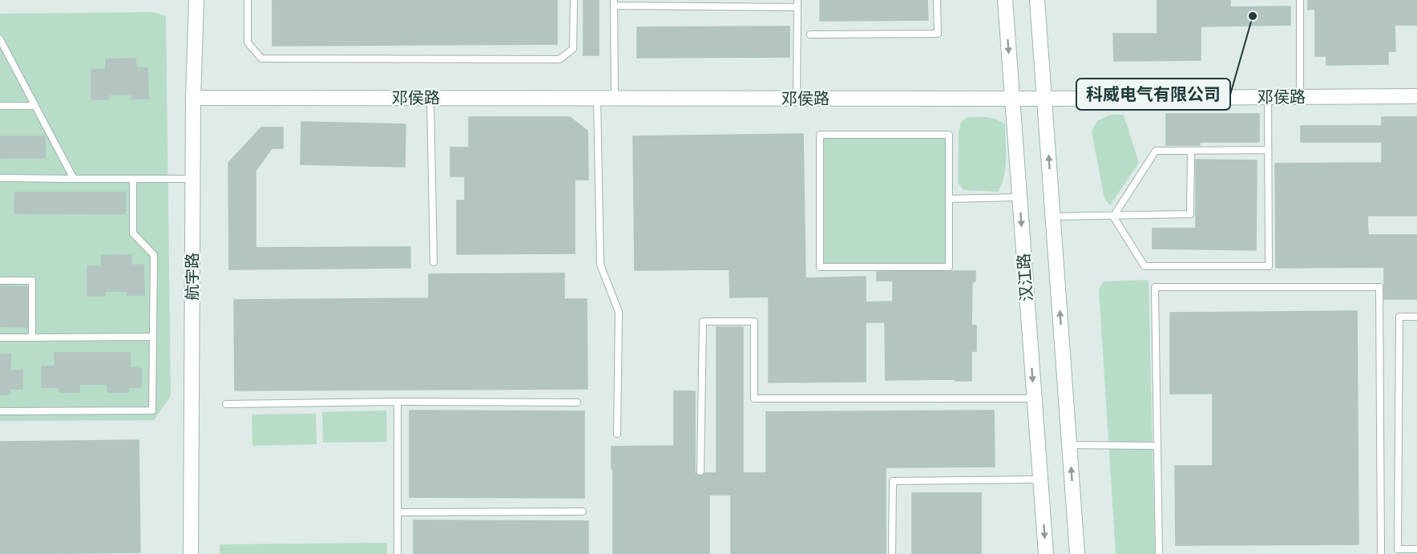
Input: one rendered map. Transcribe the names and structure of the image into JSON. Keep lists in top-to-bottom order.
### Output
{
  "streets": {
    "street": ["邓侯路", "航宇路", "汉江路"]
  },
  "crossings": [
    ["邓侯路", "航宇路"],
    ["邓侯路", "汉江路"]
  ],
  "places": ["科威电气有限公司"]
}
